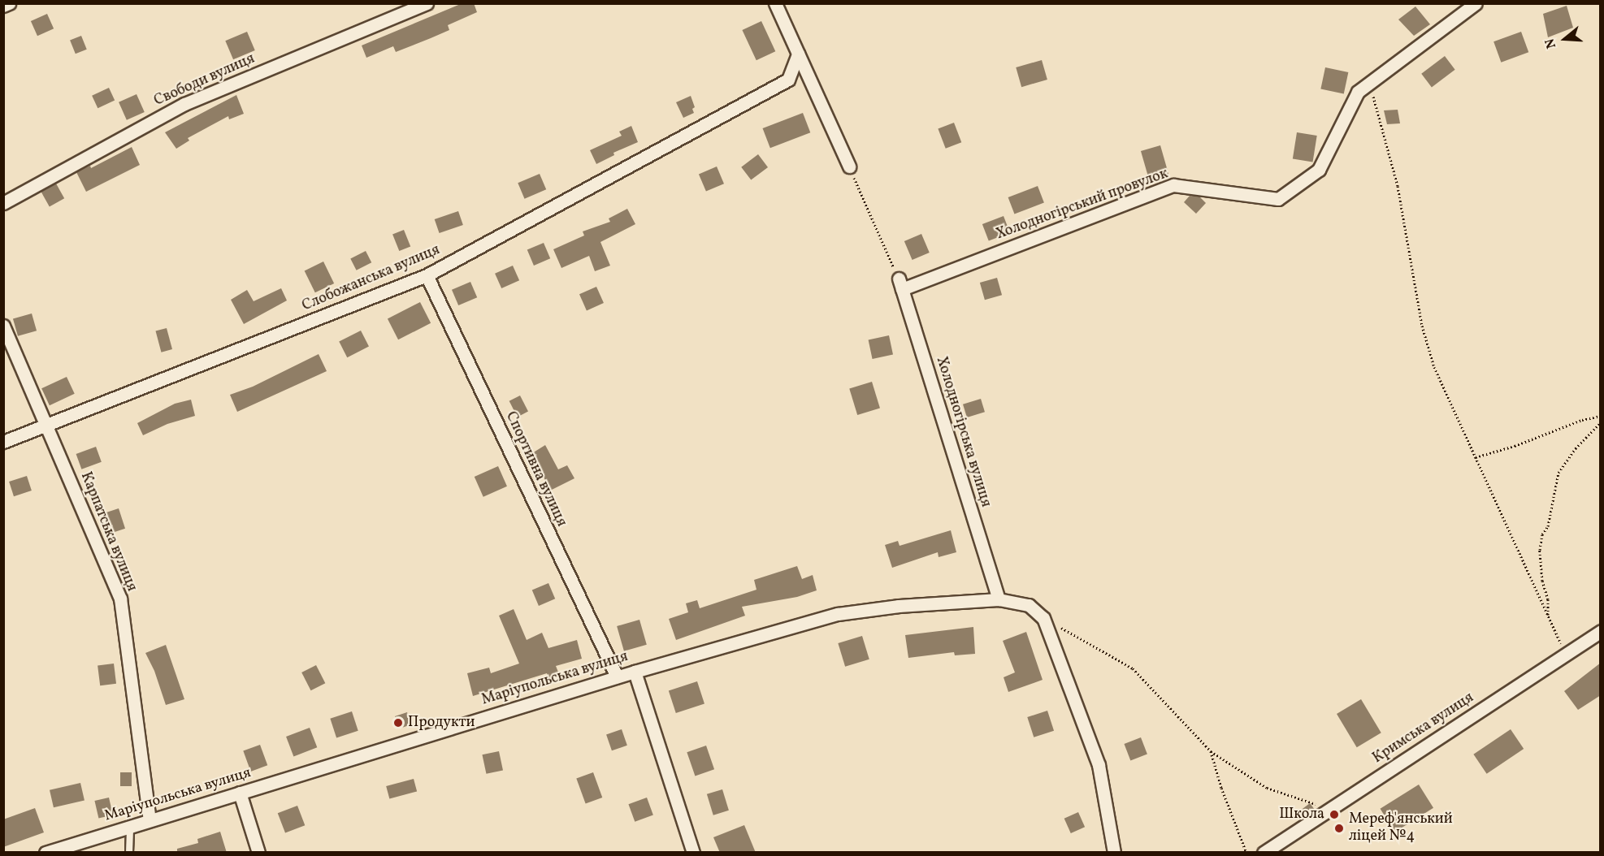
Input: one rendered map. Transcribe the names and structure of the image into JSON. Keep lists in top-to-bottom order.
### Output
{
  "streets": {
    "street": [
      "Свободи вулиця",
      "Холодногірський провулок",
      "Слобожанська вулиця",
      "Холодногірська вулиця",
      "Спортивна вулиця",
      "Карпатська вулиця",
      "Маріупольська вулиця",
      "Кримська вулиця"
    ]
  },
  "crossings": [
    ["Холодногірський провулок", "Холодногірська вулиця"],
    ["Слобожанська вулиця", "Спортивна вулиця"],
    ["Слобожанська вулиця", "Карпатська вулиця"],
    ["Холодногірська вулиця", "Маріупольська вулиця"],
    ["Спортивна вулиця", "Маріупольська вулиця"],
    ["Карпатська вулиця", "Маріупольська вулиця"]
  ],
  "places": ["Продукти", "Школа", "Мереф'янський ліцей №4"],
  "north": "left"
}
